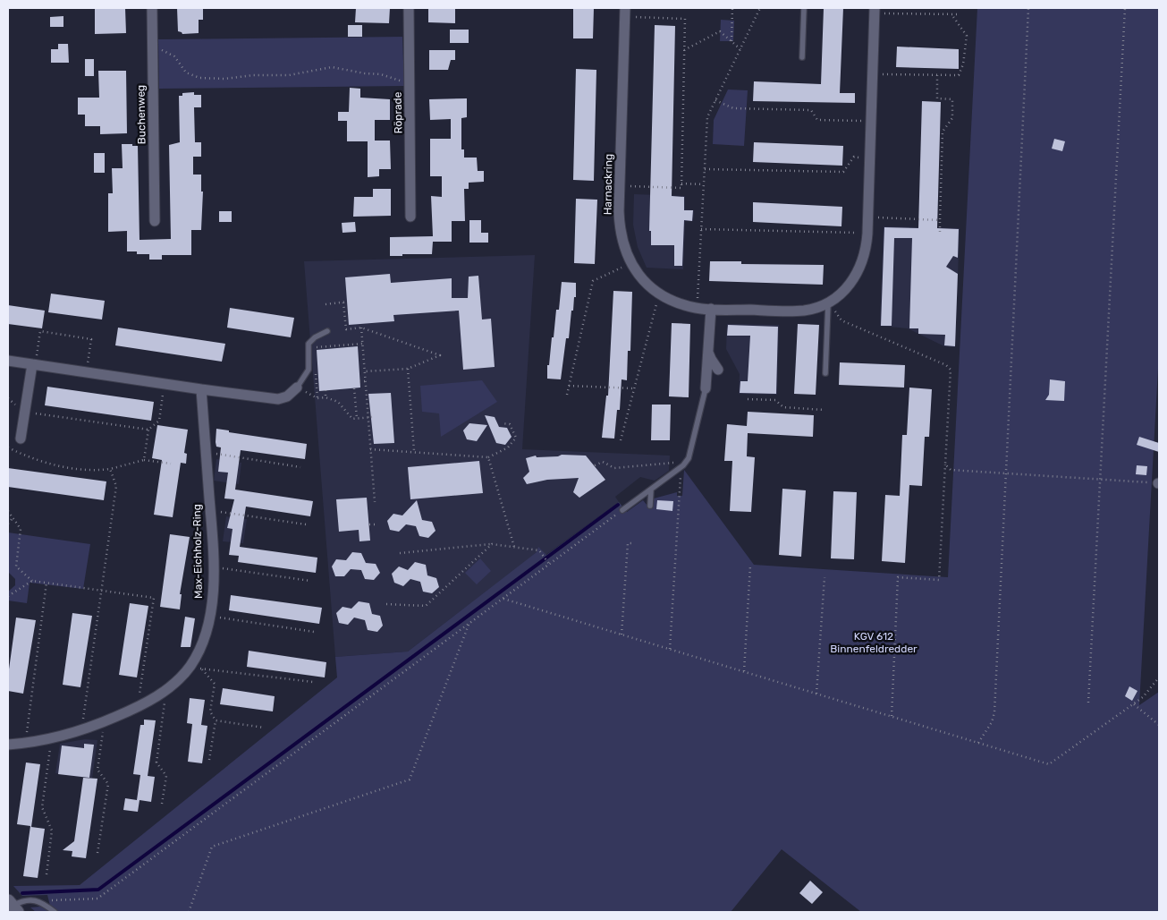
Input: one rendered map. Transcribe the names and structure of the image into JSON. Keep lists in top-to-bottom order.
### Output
{
  "streets": {
    "street": [
      "Röprade",
      "Buchenweg",
      "Harnackring",
      "Max-Eichholz-Ring"
    ]
  },
  "parks": ["KGV 612 Binnenfeldredder"]
}
